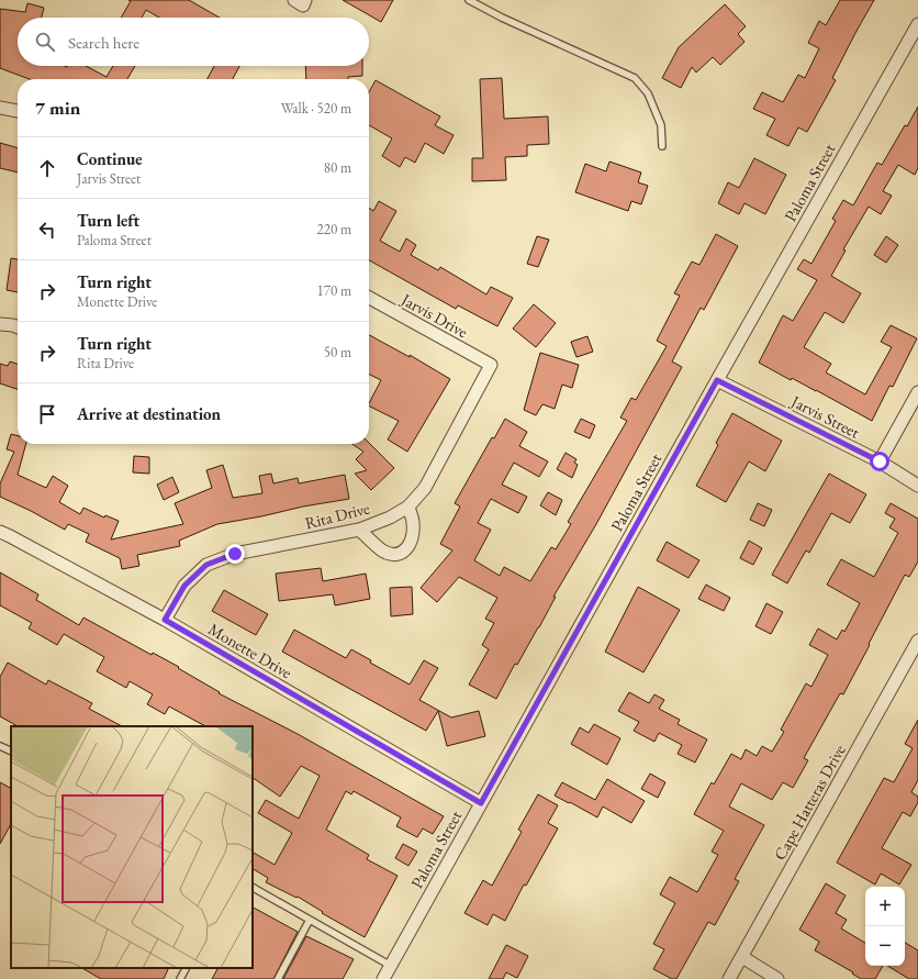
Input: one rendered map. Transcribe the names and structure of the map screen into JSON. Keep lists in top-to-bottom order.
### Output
{
  "streets": {
    "street": [
      "Paloma Street",
      "Jarvis Drive",
      "Jarvis Street",
      "Rita Drive",
      "Monette Drive",
      "Cape Hatteras Drive"
    ]
  },
  "crossings": [
    ["Paloma Street", "Jarvis Street"],
    ["Paloma Street", "Monette Drive"],
    ["Jarvis Drive", "Rita Drive"],
    ["Rita Drive", "Monette Drive"]
  ],
  "page": {
    "search": "Search here",
    "heading": ["7 min", "Walk · 520 m"],
    "list": [
      ["Continue", "Jarvis Street", "80 m"],
      ["Turn left", "Paloma Street", "220 m"],
      ["Turn right", "Monette Drive", "170 m"],
      ["Turn right", "Rita Drive", "50 m"],
      "Arrive at destination"
    ],
    "map_buttons": ["+", "−"]
  }
}
